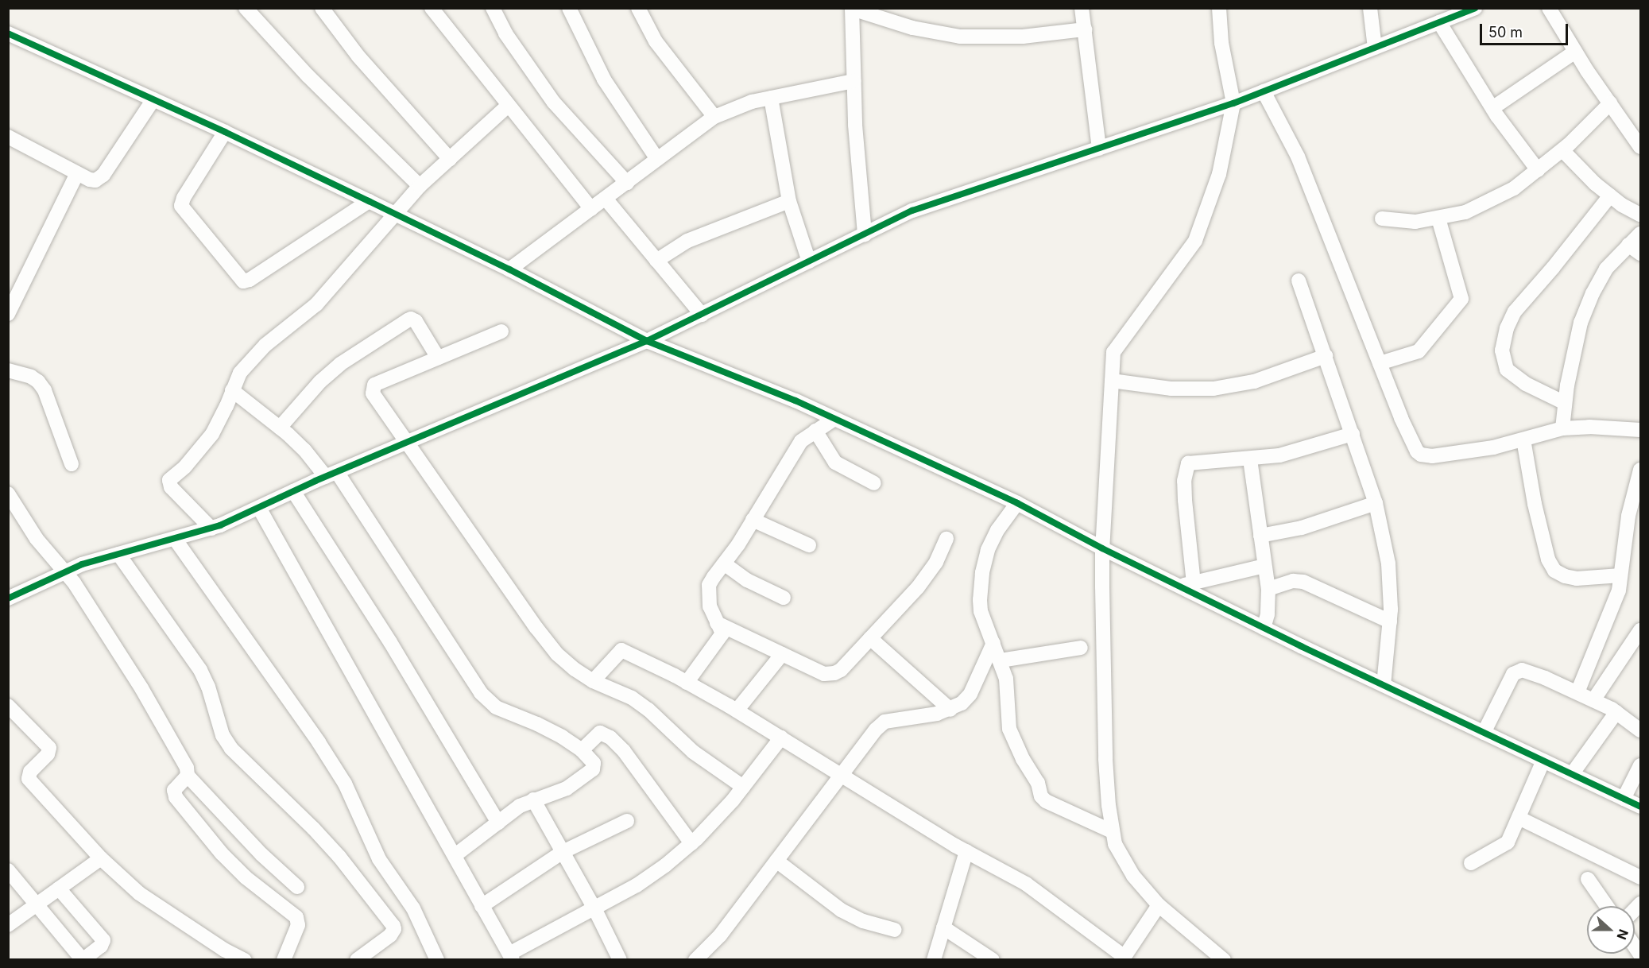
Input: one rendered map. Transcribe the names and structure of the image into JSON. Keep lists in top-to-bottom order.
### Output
{
  "scale_bar": "50 m",
  "north": "right"
}
